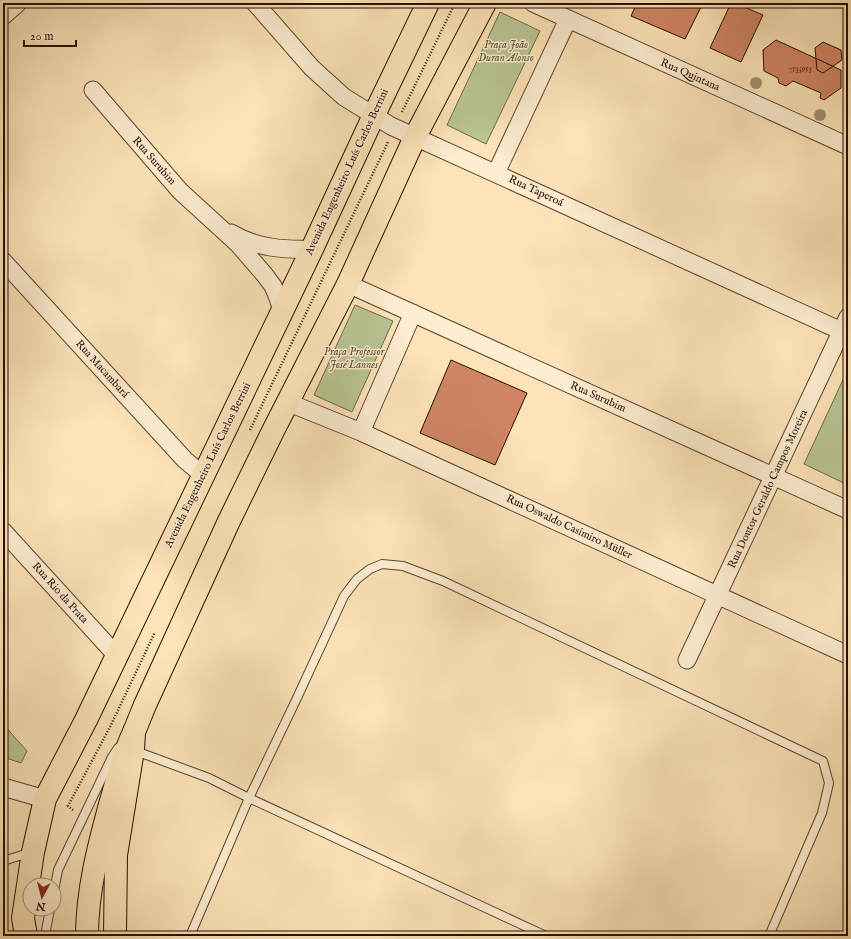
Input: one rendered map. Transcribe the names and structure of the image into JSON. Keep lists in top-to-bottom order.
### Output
{
  "streets": {
    "main road": ["Avenida Engenheiro Luís Carlos Berrini"],
    "street": [
      "Rua Quintana",
      "Rua Surubim",
      "Rua Taperoá",
      "Rua Macambará",
      "Rua Doutor Geraldo Campos Moreira",
      "Rua Oswaldo Casimiro Müller",
      "Rua Rio da Prata"
    ]
  },
  "crossings": [
    ["Rua Surubim", "Avenida Engenheiro Luís Carlos Berrini"],
    ["Rua Surubim", "Rua Doutor Geraldo Campos Moreira"],
    ["Avenida Engenheiro Luís Carlos Berrini", "Rua Taperoá"],
    ["Avenida Engenheiro Luís Carlos Berrini", "Rua Macambará"],
    ["Avenida Engenheiro Luís Carlos Berrini", "Rua Rio da Prata"],
    ["Rua Taperoá", "Rua Doutor Geraldo Campos Moreira"],
    ["Rua Doutor Geraldo Campos Moreira", "Rua Oswaldo Casimiro Müller"]
  ],
  "parks": ["Praça João Duran Alonso", "Praça Professor José Lannes"],
  "house_numbers": ["753;953"],
  "scale_bar": "20 m",
  "north": "bottom"
}
